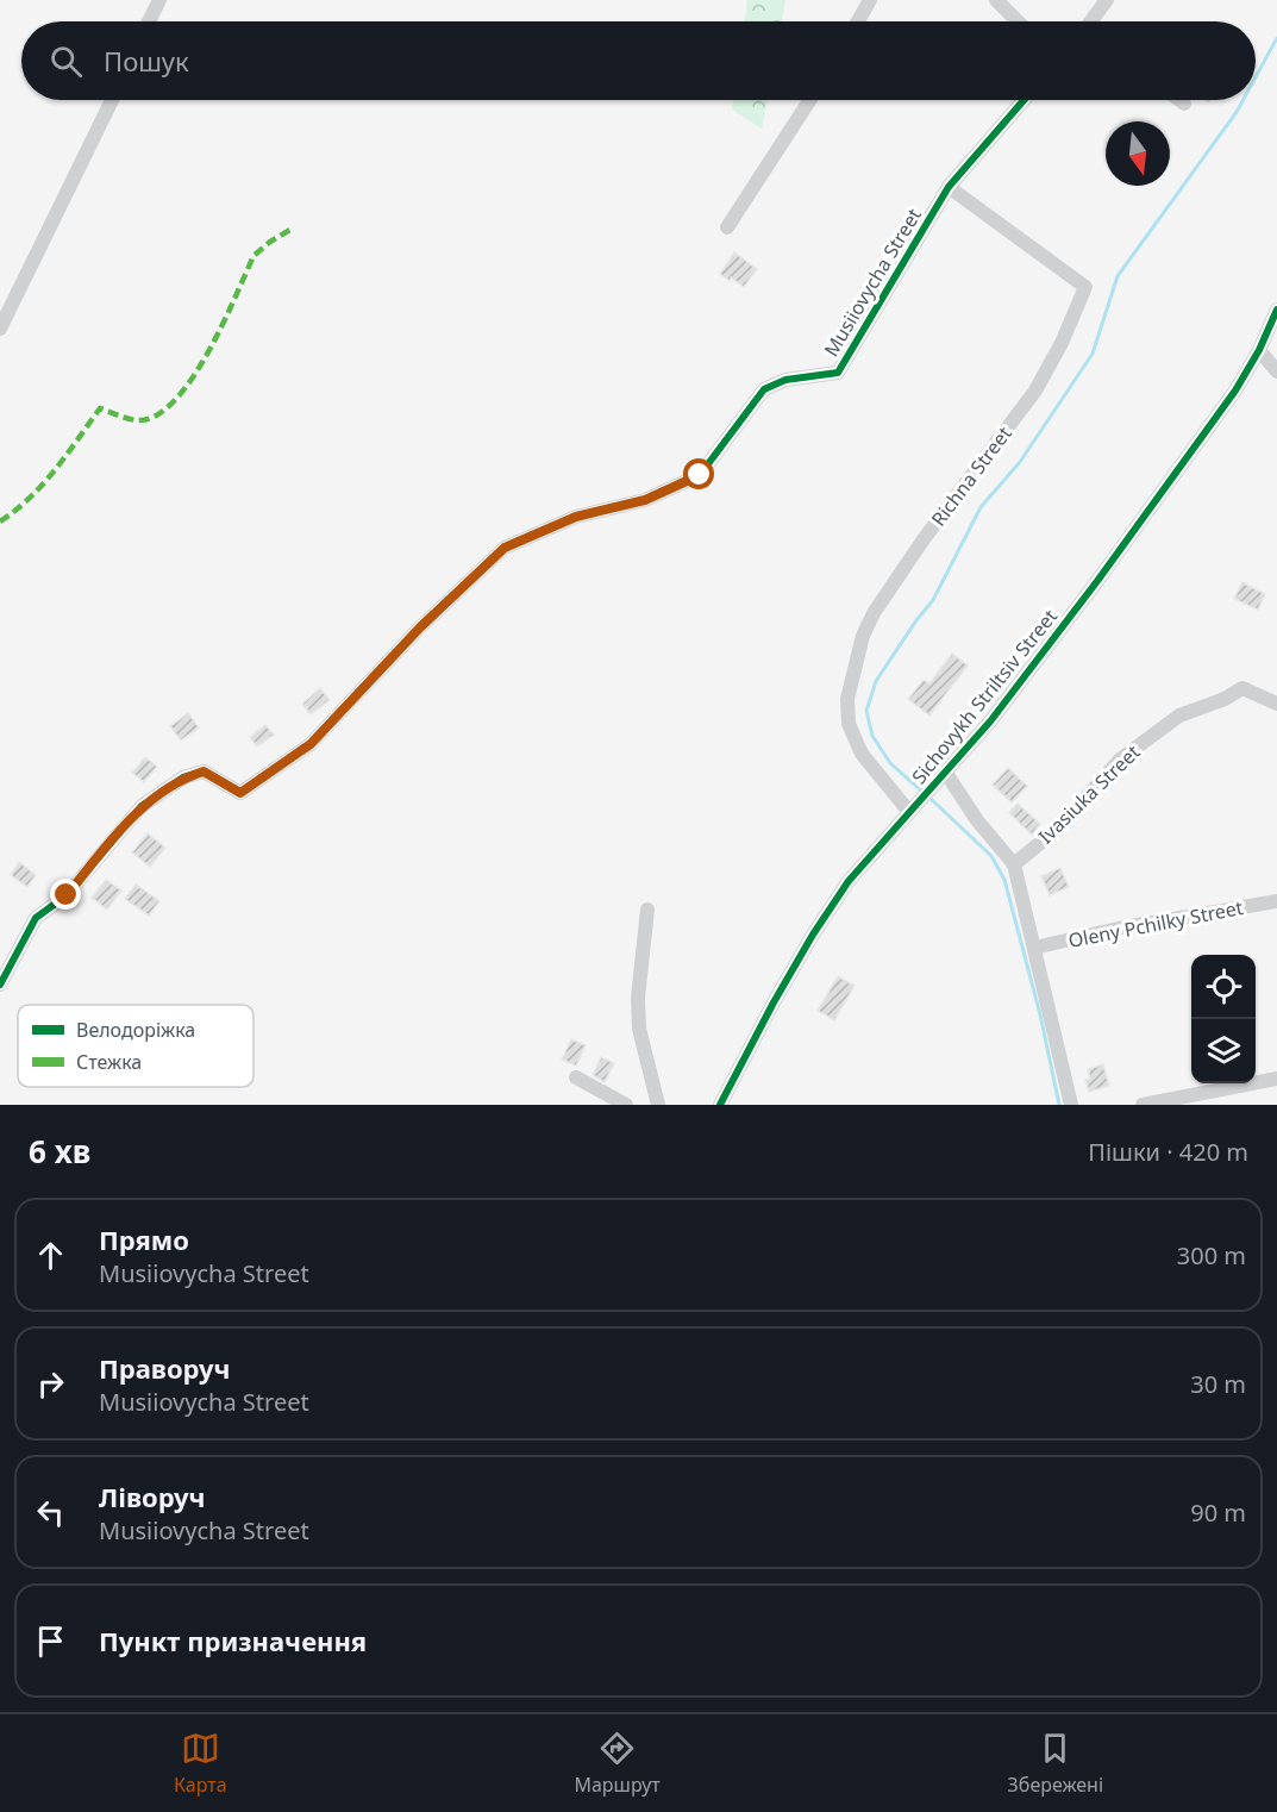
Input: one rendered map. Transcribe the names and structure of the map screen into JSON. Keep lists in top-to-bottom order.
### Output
{
  "streets": {
    "street": [
      "Musiiovycha Street",
      "Richna Street",
      "Sichovykh Striltsiv Street",
      "Ivasiuka Street",
      "Oleny Pchilky Street"
    ]
  },
  "crossings": [
    ["Musiiovycha Street", "Richna Street"],
    ["Richna Street", "Sichovykh Striltsiv Street"]
  ],
  "legend": ["Велодоріжка", "Стежка"],
  "north": "bottom",
  "page": {
    "search": "Пошук",
    "heading": ["6 хв", "Пішки · 420 m"],
    "list": [
      ["Прямо", "Musiiovycha Street", "300 m"],
      ["Праворуч", "Musiiovycha Street", "30 m"],
      ["Ліворуч", "Musiiovycha Street", "90 m"],
      "Пункт призначення"
    ],
    "nav": ["Карта", "Маршрут", "Збережені"]
  }
}
